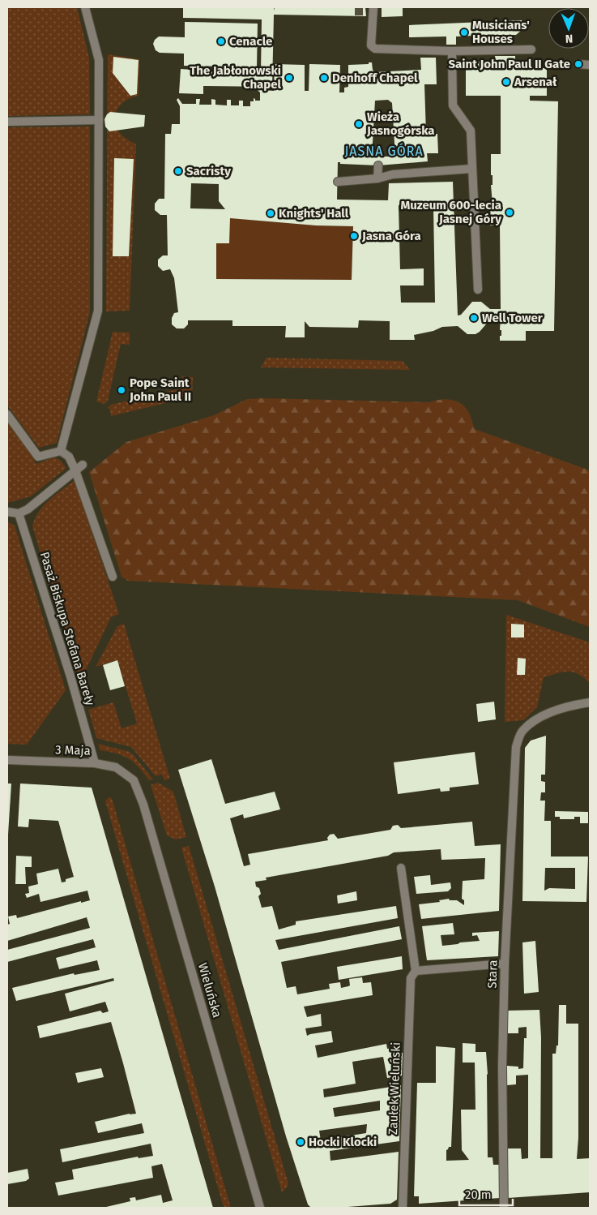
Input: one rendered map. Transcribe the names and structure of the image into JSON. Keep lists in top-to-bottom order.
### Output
{
  "streets": {
    "street": [
      "Pasaż Biskupa Stefana Bareły",
      "3 Maja",
      "Stara",
      "Wieluńska",
      "Zaułek Wieluński"
    ]
  },
  "crossings": [
    ["Pasaż Biskupa Stefana Bareły", "3 Maja"],
    ["3 Maja", "Wieluńska"]
  ],
  "districts": ["JASNA GÓRA"],
  "places": [
    "Musicians' Houses",
    "Cenacle",
    "Saint John Paul II Gate",
    "The Jabłonowski Chapel",
    "Denhoff Chapel",
    "Arsenał",
    "Wieża Jasnogórska",
    "Sacristy",
    "Muzeum 600-lecia Jasnej Góry",
    "Knights' Hall",
    "Jasna Góra",
    "Well Tower",
    "Pope Saint John Paul II",
    "Hocki Klocki"
  ],
  "scale_bar": "20 m",
  "north": "bottom"
}
